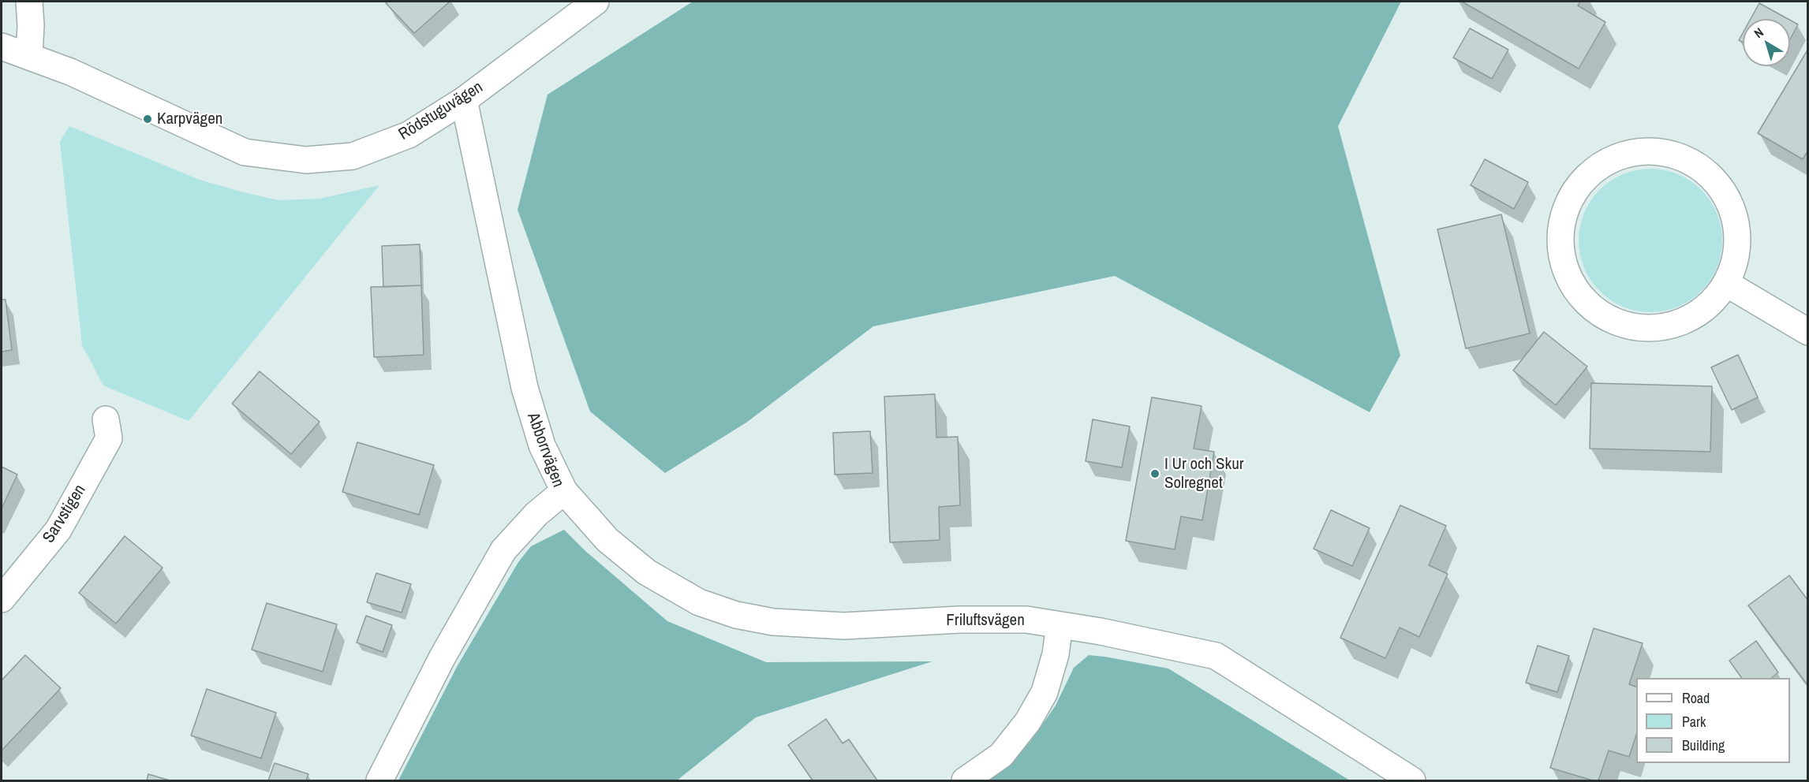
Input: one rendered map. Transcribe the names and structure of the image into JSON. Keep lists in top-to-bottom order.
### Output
{
  "streets": {
    "street": [
      "Rödstuguvägen",
      "Abborrvägen",
      "Sarvstigen",
      "Friluftsvägen"
    ]
  },
  "crossings": [
    ["Rödstuguvägen", "Abborrvägen"],
    ["Abborrvägen", "Friluftsvägen"]
  ],
  "places": ["Karpvägen", "I Ur och Skur Solregnet"],
  "legend": ["Road", "Park", "Building"],
  "north": "top left"
}
